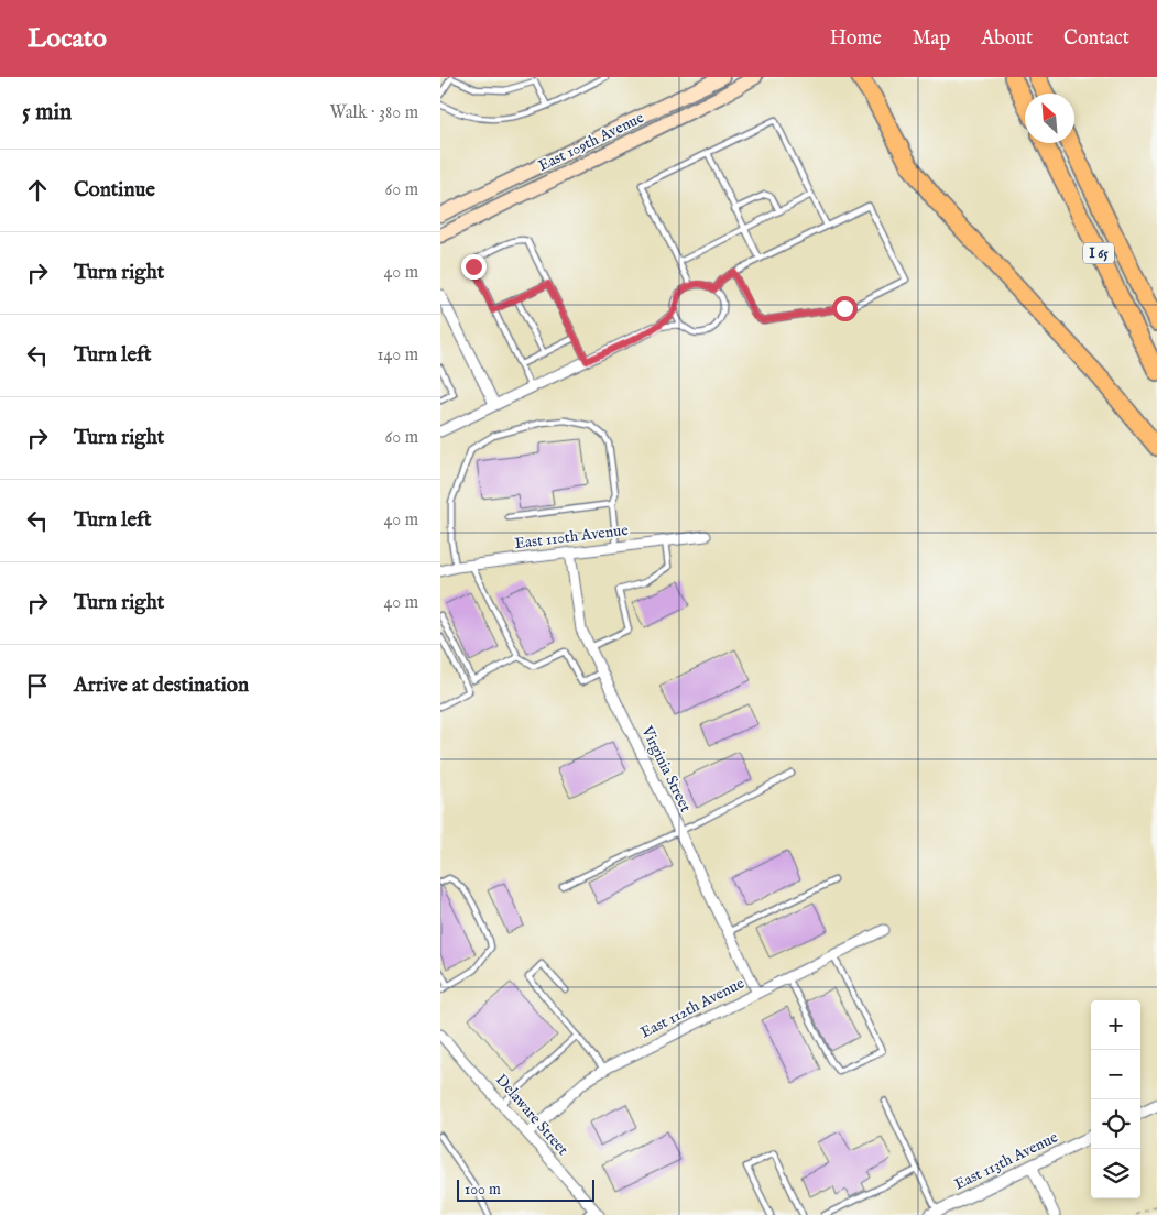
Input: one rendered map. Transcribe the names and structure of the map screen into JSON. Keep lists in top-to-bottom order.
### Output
{
  "streets": {
    "highway": ["I 65"],
    "main road": ["East 109th Avenue"],
    "street": [
      "East 110th Avenue",
      "Virginia Street",
      "East 112th Avenue",
      "Delaware Street",
      "East 113th Avenue"
    ]
  },
  "crossings": [
    ["East 110th Avenue", "Virginia Street"],
    ["Virginia Street", "East 112th Avenue"],
    ["East 112th Avenue", "Delaware Street"]
  ],
  "scale_bar": "100 m",
  "north": "top left",
  "page": {
    "header": "Locato",
    "nav": [
      "Home",
      "Map",
      "About",
      "Contact"
    ],
    "heading": ["5 min", "Walk · 380 m"],
    "list": [
      ["Continue", "60 m"],
      ["Turn right", "40 m"],
      ["Turn left", "140 m"],
      ["Turn right", "60 m"],
      ["Turn left", "40 m"],
      ["Turn right", "40 m"],
      "Arrive at destination"
    ],
    "map_buttons": ["+", "−"],
    "scale": "100 m"
  }
}
